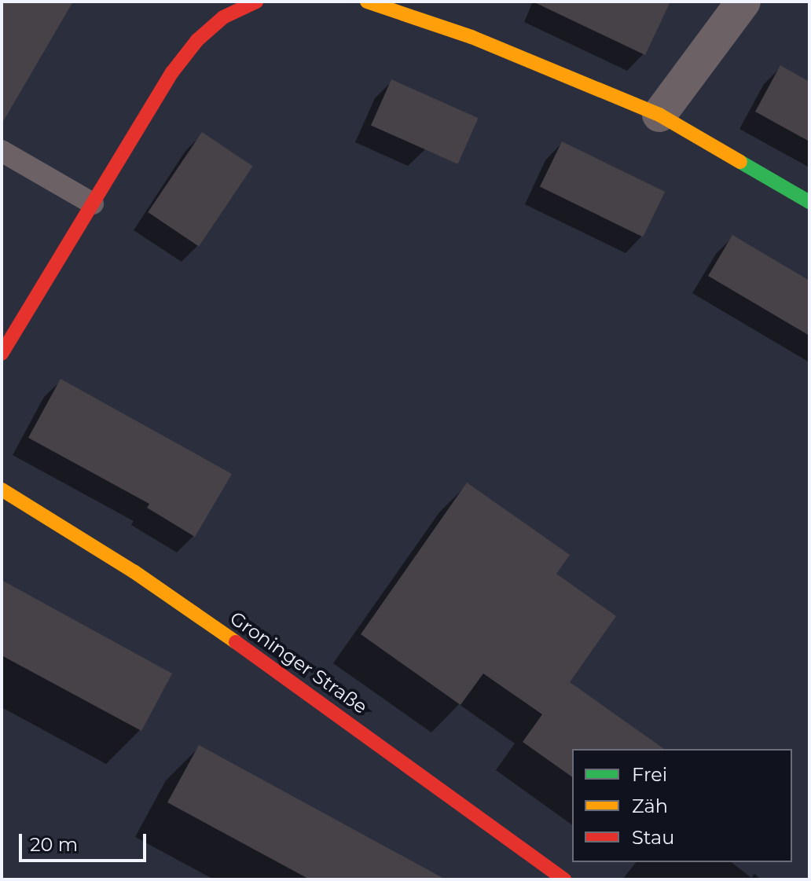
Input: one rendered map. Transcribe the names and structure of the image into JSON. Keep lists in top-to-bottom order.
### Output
{
  "streets": {
    "street": ["Groninger Straße"]
  },
  "legend": ["Frei", "Zäh", "Stau"],
  "scale_bar": "20 m"
}
